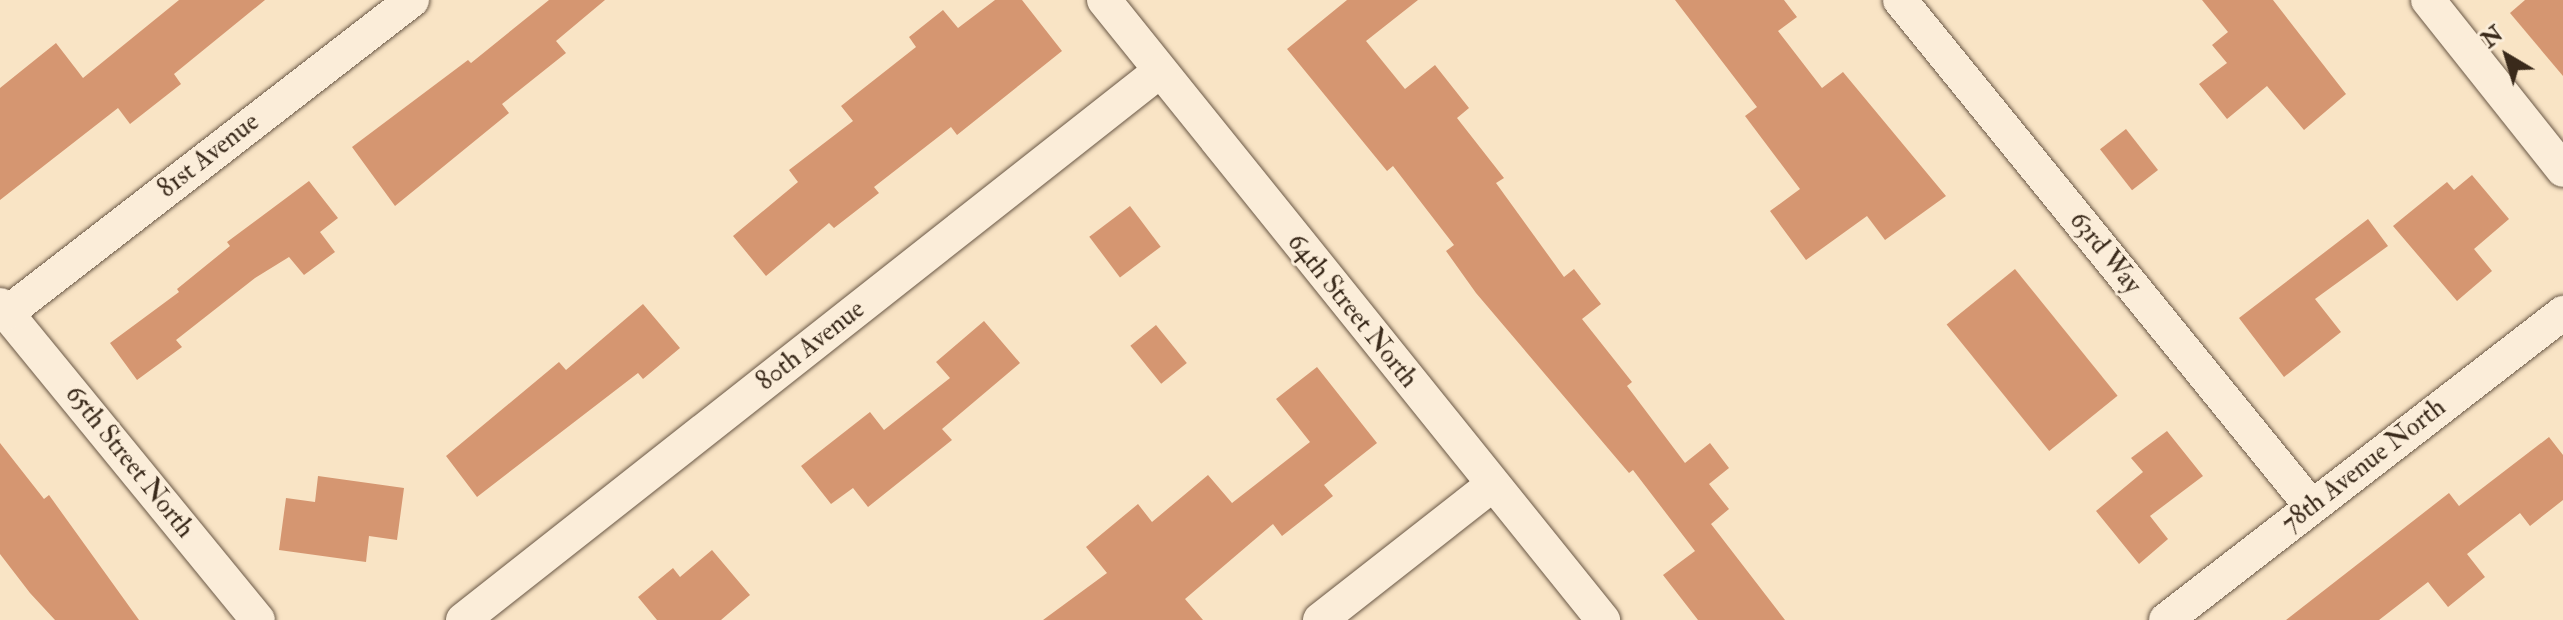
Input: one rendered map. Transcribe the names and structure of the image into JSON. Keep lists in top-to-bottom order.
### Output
{
  "streets": {
    "street": [
      "81st Avenue",
      "63rd Way",
      "64th Street North",
      "80th Avenue",
      "65th Street North",
      "78th Avenue North"
    ]
  },
  "crossings": [
    ["81st Avenue", "65th Street North"],
    ["63rd Way", "78th Avenue North"],
    ["64th Street North", "80th Avenue"]
  ],
  "north": "top left"
}
